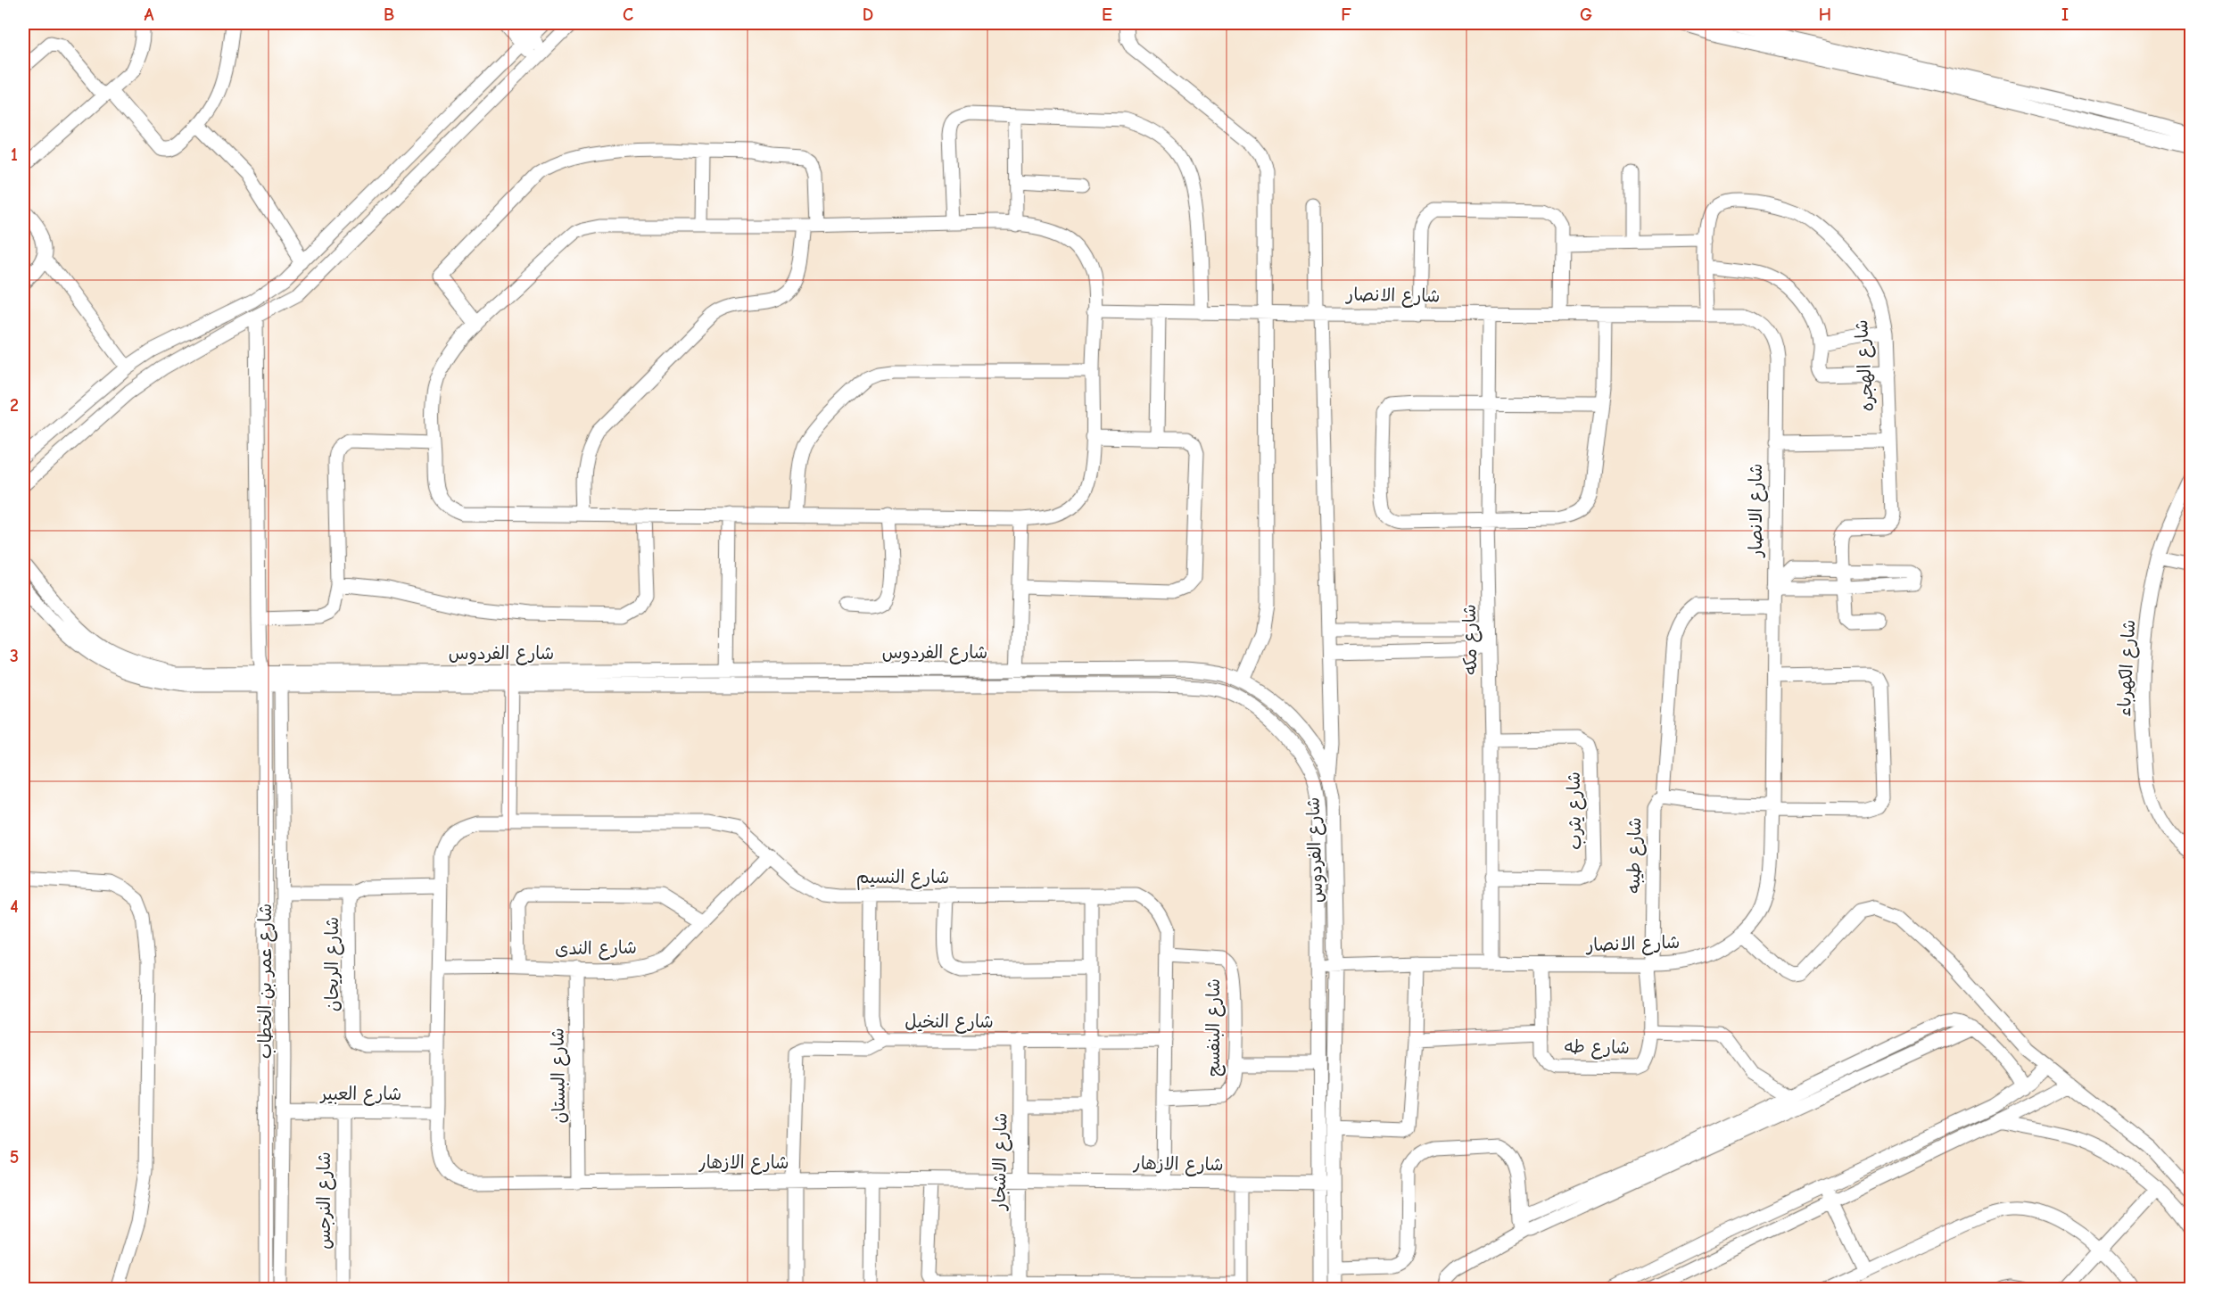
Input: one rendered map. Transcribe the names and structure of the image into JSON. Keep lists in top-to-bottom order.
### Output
{
  "streets": {
    "street": [
      "شارع الانصار",
      "شارع الهجره",
      "شارع مكه",
      "شارع الفردوس",
      "شارع الكهرباء",
      "شارع يثرب",
      "شارع طيبه",
      "شارع النسيم",
      "شارع الندى",
      "شارع الريحان",
      "شارع عمر بن الخطاب",
      "شارع النخيل",
      "شارع البنفسج",
      "شارع طه",
      "شارع البستان",
      "شارع العبير",
      "شارع الاشجار",
      "شارع الازهار",
      "شارع النرجس"
    ]
  },
  "crossings": [
    ["شارع الانصار", "شارع الهجره"],
    ["شارع الانصار", "شارع مكه"],
    ["شارع الانصار", "شارع الفردوس"],
    ["شارع الانصار", "شارع طيبه"],
    ["شارع الانصار", "شارع طه"],
    ["شارع مكه", "شارع يثرب"],
    ["شارع الفردوس", "شارع عمر بن الخطاب"],
    ["شارع الفردوس", "شارع الازهار"],
    ["شارع طيبه", "شارع طه"],
    ["شارع النسيم", "شارع الندى"],
    ["شارع النسيم", "شارع الريحان"],
    ["شارع النسيم", "شارع النخيل"],
    ["شارع النسيم", "شارع البنفسج"],
    ["شارع النسيم", "شارع الازهار"],
    ["شارع الندى", "شارع البستان"],
    ["شارع الندى", "شارع الازهار"],
    ["شارع الريحان", "شارع الازهار"],
    ["شارع عمر بن الخطاب", "شارع العبير"],
    ["شارع النخيل", "شارع الاشجار"],
    ["شارع البستان", "شارع الازهار"],
    ["شارع العبير", "شارع الازهار"],
    ["شارع العبير", "شارع النرجس"],
    ["شارع الاشجار", "شارع الازهار"]
  ],
  "grid": {
    "columns": [
      "A",
      "B",
      "C",
      "D",
      "E",
      "F",
      "G",
      "H",
      "I"
    ],
    "rows": [
      "1",
      "2",
      "3",
      "4",
      "5"
    ]
  }
}
